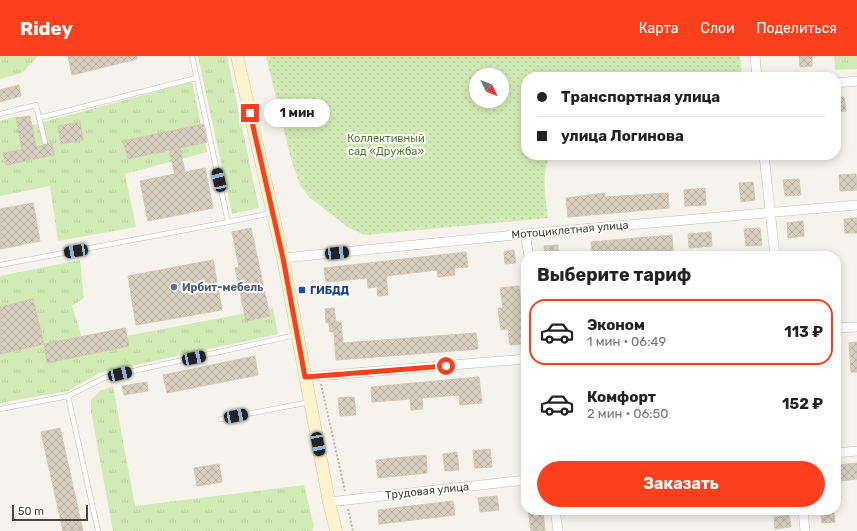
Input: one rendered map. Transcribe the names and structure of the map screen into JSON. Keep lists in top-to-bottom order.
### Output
{
  "streets": {
    "street": ["Мотоциклетная улица", "Трудовая улица"]
  },
  "parks": ["Коллективный сад «Дружба»"],
  "places": {
    "other": ["Ирбит-мебель"],
    "transit": ["ГИБДД"]
  },
  "scale_bar": "50 m",
  "north": "bottom right",
  "page": {
    "header": "Ridey",
    "nav": ["Карта", "Слои", "Поделиться"],
    "banner": ["Транспортная улица", "улица Логинова"],
    "bubble": "1 мин",
    "heading": "Выберите тариф",
    "list": [
      {
        "name": "Эконом",
        "note": "1 мин · 06:49",
        "value": "113 ₽"
      },
      {
        "name": "Комфорт",
        "note": "2 мин · 06:50",
        "value": "152 ₽"
      }
    ],
    "buttons": "Заказать",
    "scale": "50 m"
  }
}
